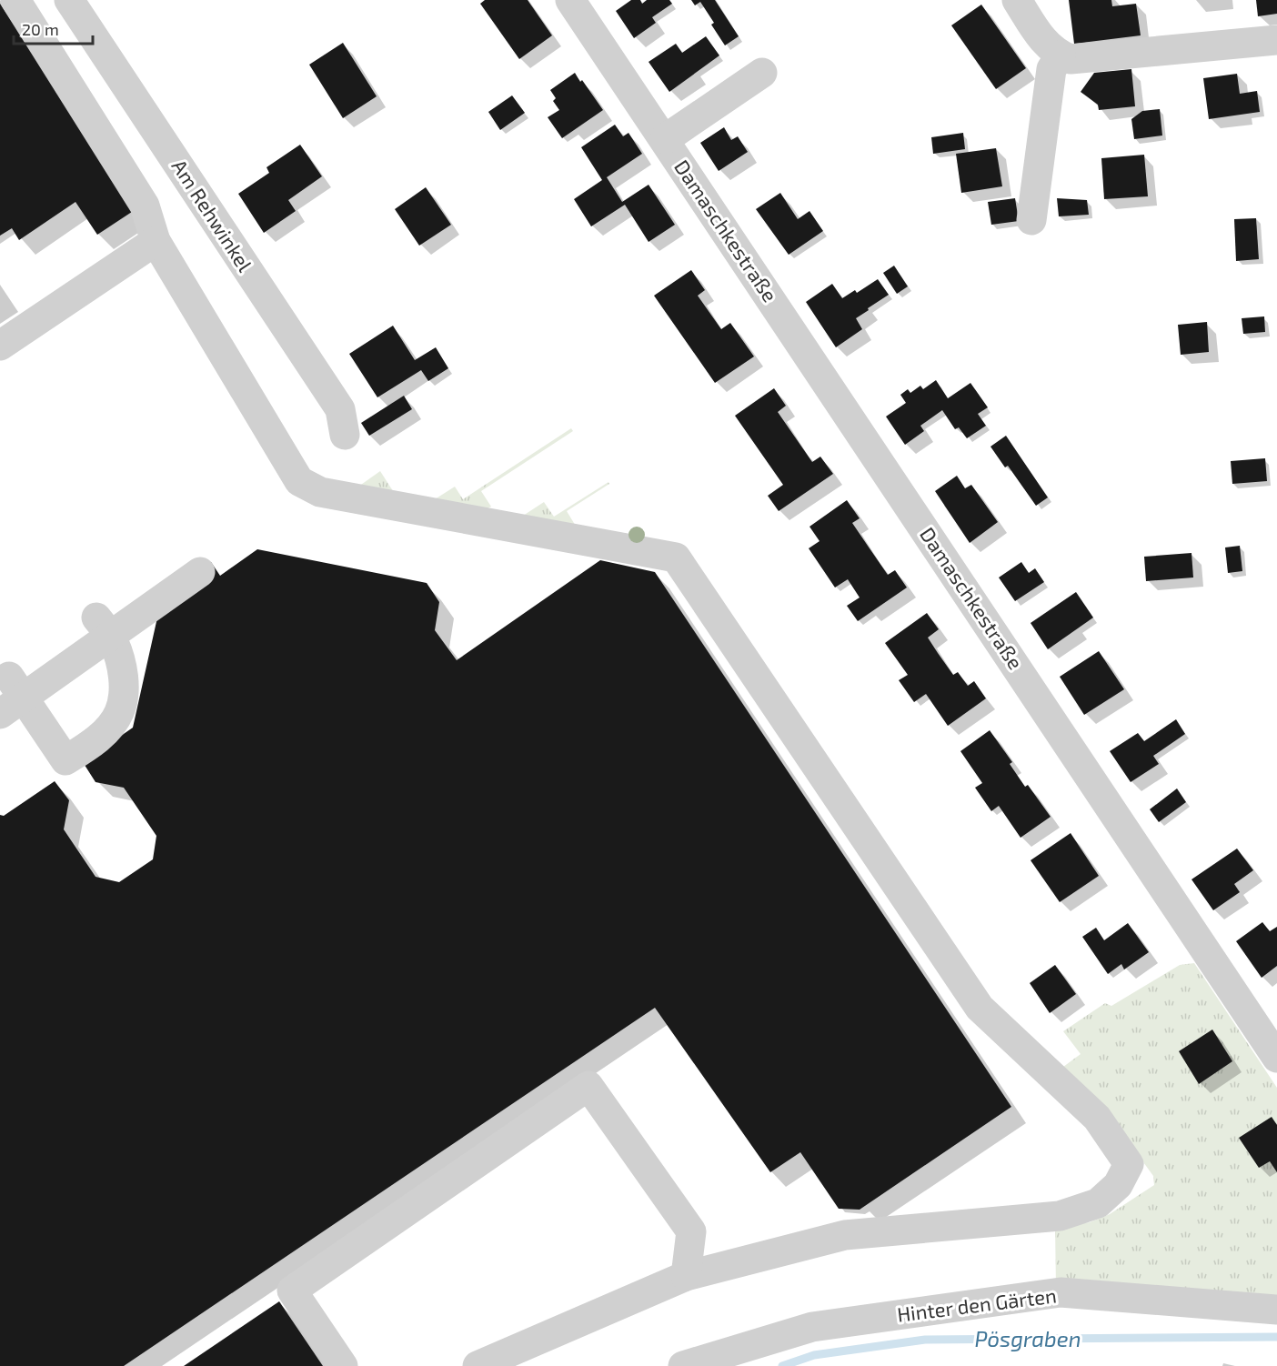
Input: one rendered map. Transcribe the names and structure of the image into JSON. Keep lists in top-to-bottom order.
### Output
{
  "streets": {
    "street": ["Am Rehwinkel", "Damaschkestraße", "Hinter den Gärten"]
  },
  "water": ["Pösgraben"],
  "scale_bar": "20 m"
}
